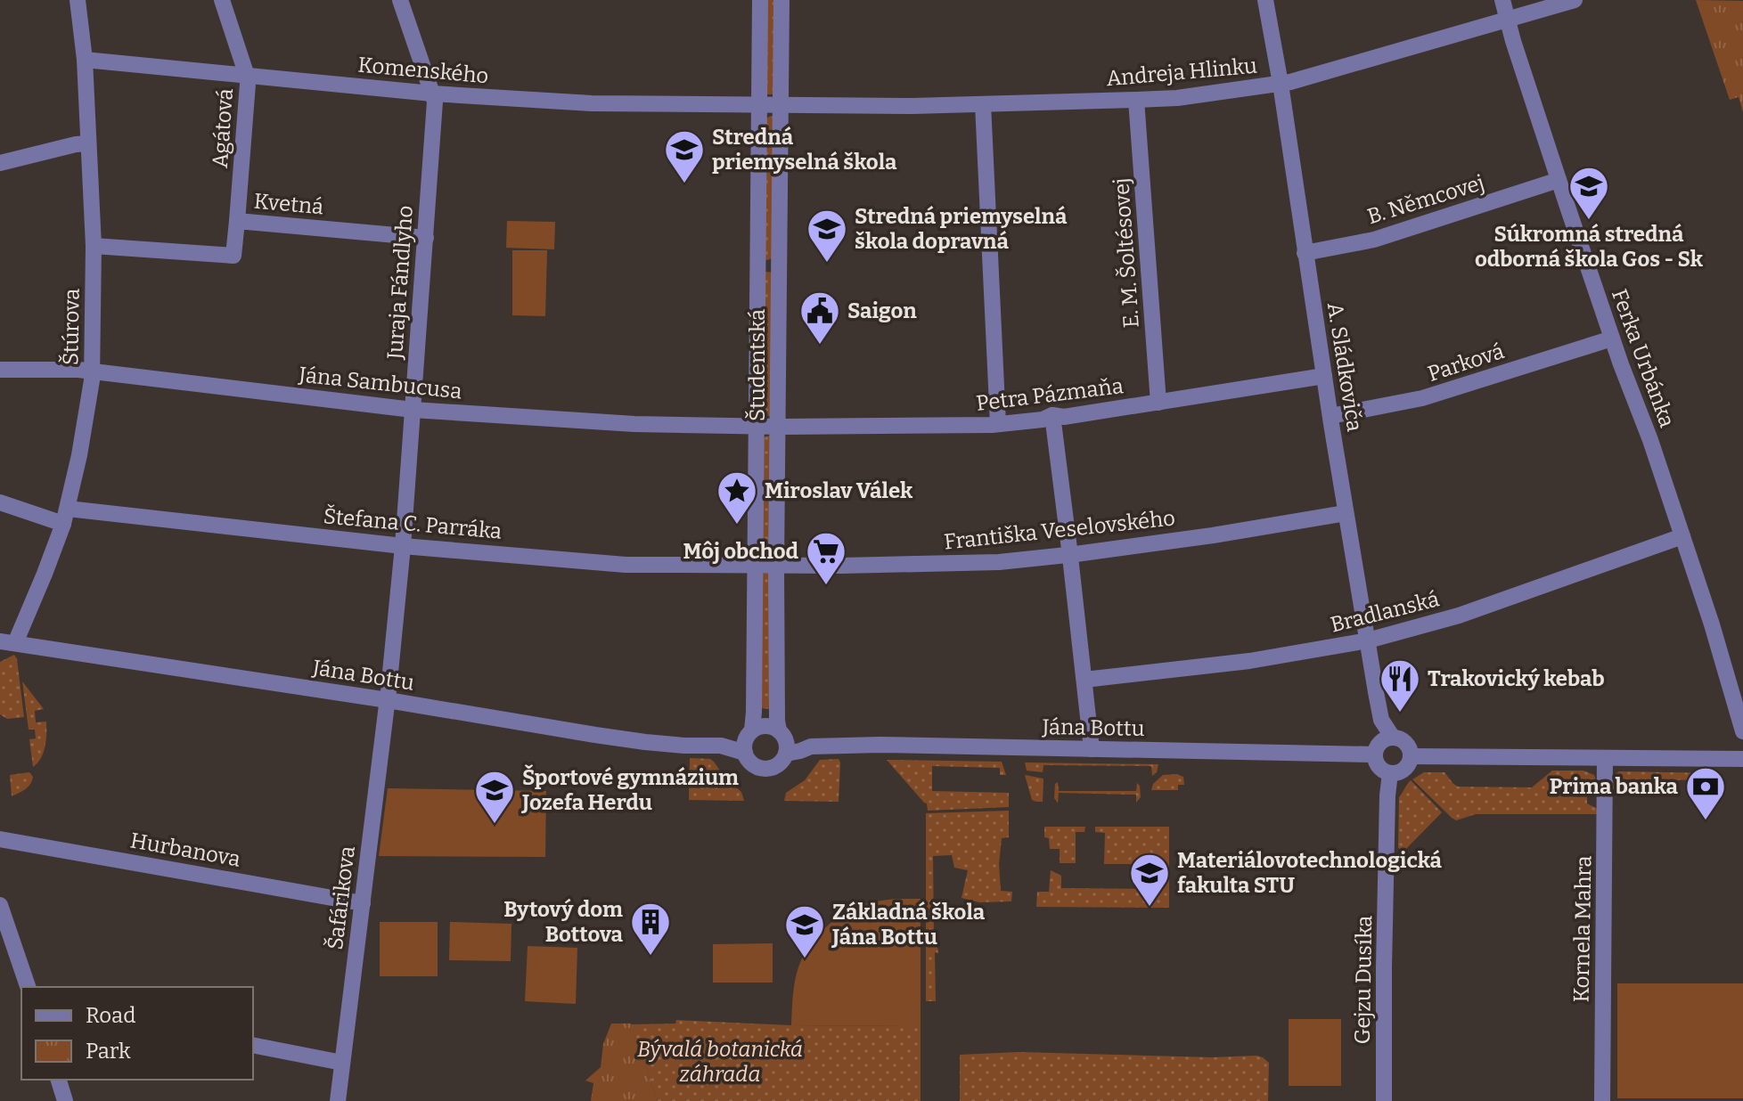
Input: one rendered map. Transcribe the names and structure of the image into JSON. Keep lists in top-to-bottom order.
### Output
{
  "streets": {
    "street": [
      "Komenského",
      "Andreja Hlinku",
      "Agátová",
      "B. Němcovej",
      "Kvetná",
      "E. M. Šoltésovej",
      "Juraja Fándlyho",
      "Štúrova",
      "Ferka Urbánka",
      "Parková",
      "Študentská",
      "A. Sládkoviča",
      "Jána Sambucusa",
      "Petra Pázmaňa",
      "Štefana C. Parráka",
      "Františka Veselovského",
      "Bradlanská",
      "Jána Bottu",
      "Hurbanova",
      "Šafárikova",
      "Kornela Mahra",
      "Gejzu Dusíka"
    ]
  },
  "crossings": [
    ["Komenského", "Andreja Hlinku"],
    ["Komenského", "Agátová"],
    ["Komenského", "Juraja Fándlyho"],
    ["Komenského", "Štúrova"],
    ["Komenského", "Študentská"],
    ["Andreja Hlinku", "E. M. Šoltésovej"],
    ["Andreja Hlinku", "Ferka Urbánka"],
    ["Andreja Hlinku", "Študentská"],
    ["Andreja Hlinku", "A. Sládkoviča"],
    ["Agátová", "Kvetná"],
    ["B. Němcovej", "Ferka Urbánka"],
    ["B. Němcovej", "A. Sládkoviča"],
    ["Kvetná", "Juraja Fándlyho"],
    ["Kvetná", "Štúrova"],
    ["E. M. Šoltésovej", "Petra Pázmaňa"],
    ["Juraja Fándlyho", "Jána Sambucusa"],
    ["Juraja Fándlyho", "Štefana C. Parráka"],
    ["Juraja Fándlyho", "Jána Bottu"],
    ["Juraja Fándlyho", "Šafárikova"],
    ["Štúrova", "Jána Sambucusa"],
    ["Štúrova", "Štefana C. Parráka"],
    ["Štúrova", "Jána Bottu"],
    ["Ferka Urbánka", "Parková"],
    ["Ferka Urbánka", "Bradlanská"],
    ["Parková", "A. Sládkoviča"],
    ["Študentská", "Jána Sambucusa"],
    ["Študentská", "Petra Pázmaňa"],
    ["Študentská", "Štefana C. Parráka"],
    ["Študentská", "Františka Veselovského"],
    ["Študentská", "Jána Bottu"],
    ["A. Sládkoviča", "Petra Pázmaňa"],
    ["A. Sládkoviča", "Františka Veselovského"],
    ["A. Sládkoviča", "Bradlanská"],
    ["A. Sládkoviča", "Jána Bottu"],
    ["A. Sládkoviča", "Gejzu Dusíka"],
    ["Jána Sambucusa", "Petra Pázmaňa"],
    ["Štefana C. Parráka", "Františka Veselovského"],
    ["Jána Bottu", "Šafárikova"],
    ["Jána Bottu", "Gejzu Dusíka"],
    ["Hurbanova", "Šafárikova"]
  ],
  "parks": ["Bývalá botanická záhrada"],
  "places": {
    "school or university": [
      "Stredná priemyselná škola",
      "Súkromná stredná odborná škola Gos - Sk",
      "Stredná priemyselná škola dopravná",
      "Športové gymnázium Jozefa Herdu",
      "Materiálovotechnologická fakulta STU",
      "Základná škola Jána Bottu"
    ],
    "public building": ["Saigon"],
    "place": ["Miroslav Válek"],
    "supermarket": ["Môj obchod"],
    "restaurant": ["Trakovický kebab"],
    "bank": ["Prima banka"],
    "building": ["Bytový dom Bottova"]
  },
  "legend": ["Road", "Park"]
}
